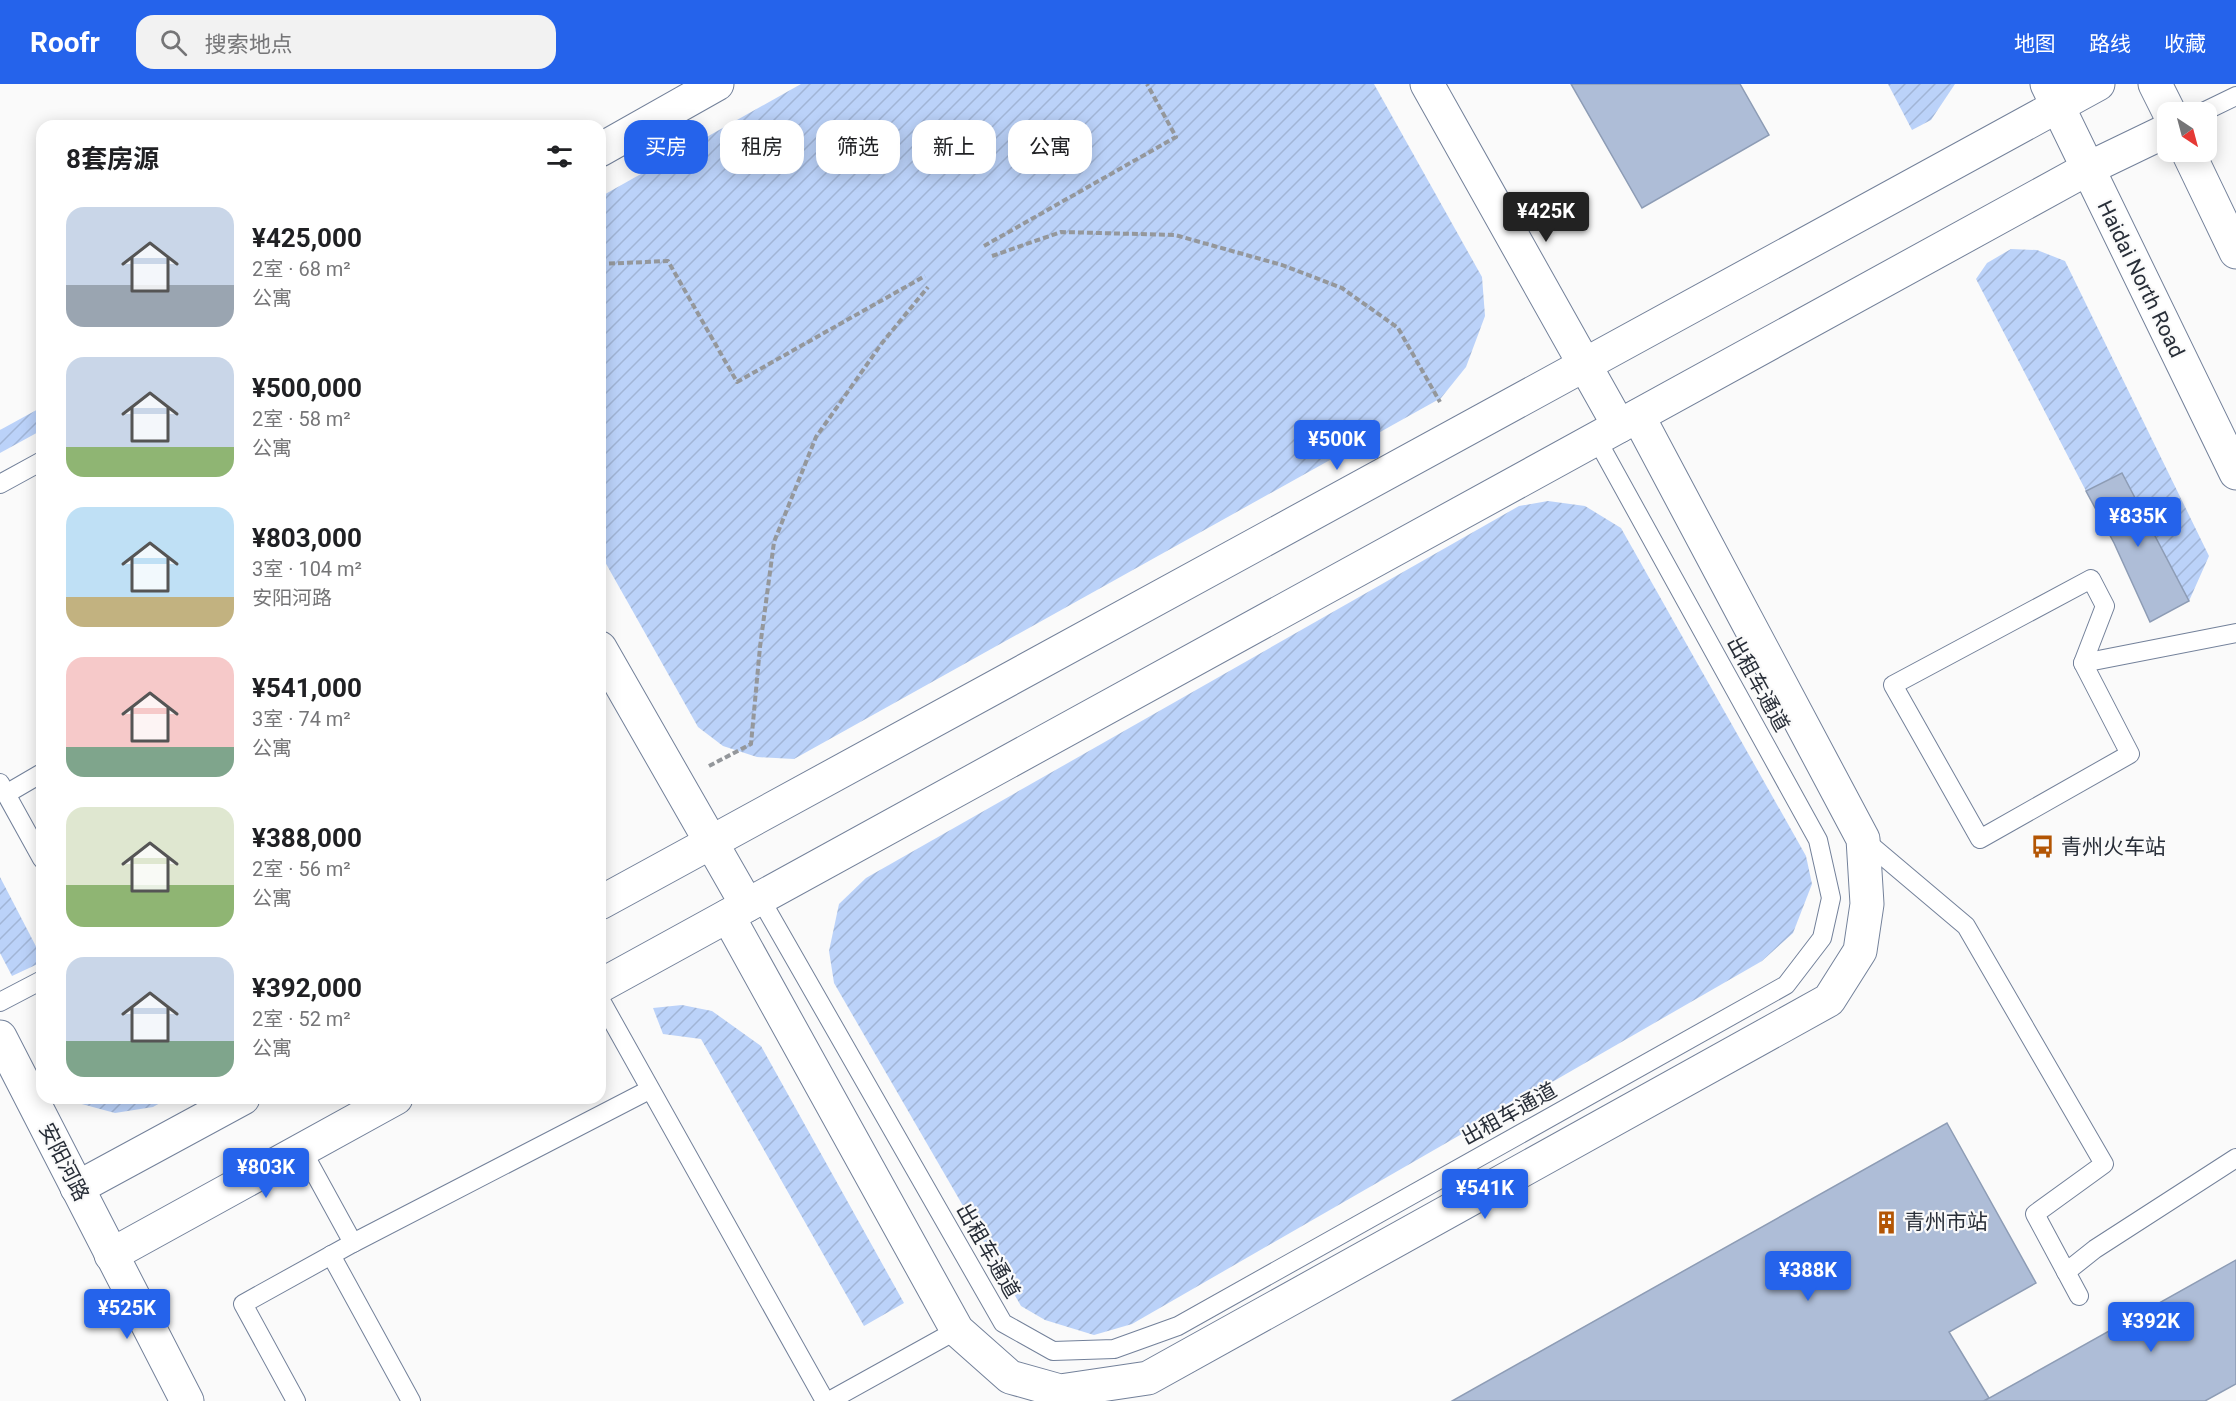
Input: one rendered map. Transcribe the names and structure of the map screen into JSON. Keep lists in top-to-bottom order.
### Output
{
  "streets": {
    "main road": ["Haidai North Road", "安阳河路"],
    "lane": ["出租车通道"]
  },
  "places": {
    "bus stop": ["青州火车站"],
    "building": ["青州市站"]
  },
  "north": "bottom right",
  "page": {
    "header": "Roofr",
    "search": "搜索地点",
    "nav": ["地图", "路线", "收藏"],
    "chip": [
      "买房",
      "租房",
      "筛选",
      "新上",
      "公寓"
    ],
    "heading": "8套房源",
    "price": [
      "¥425K",
      "¥500K",
      "¥835K",
      "¥803K",
      "¥541K",
      "¥388K",
      "¥525K",
      "¥392K"
    ],
    "list": [
      {
        "name": "¥425,000",
        "note": "2室 · 68 m² · 公寓"
      },
      {
        "name": "¥500,000",
        "note": "2室 · 58 m² · 公寓"
      },
      {
        "name": "¥803,000",
        "note": "3室 · 104 m² · 安阳河路"
      },
      {
        "name": "¥541,000",
        "note": "3室 · 74 m² · 公寓"
      },
      {
        "name": "¥388,000",
        "note": "2室 · 56 m² · 公寓"
      },
      {
        "name": "¥392,000",
        "note": "2室 · 52 m² · 公寓"
      }
    ]
  }
}
